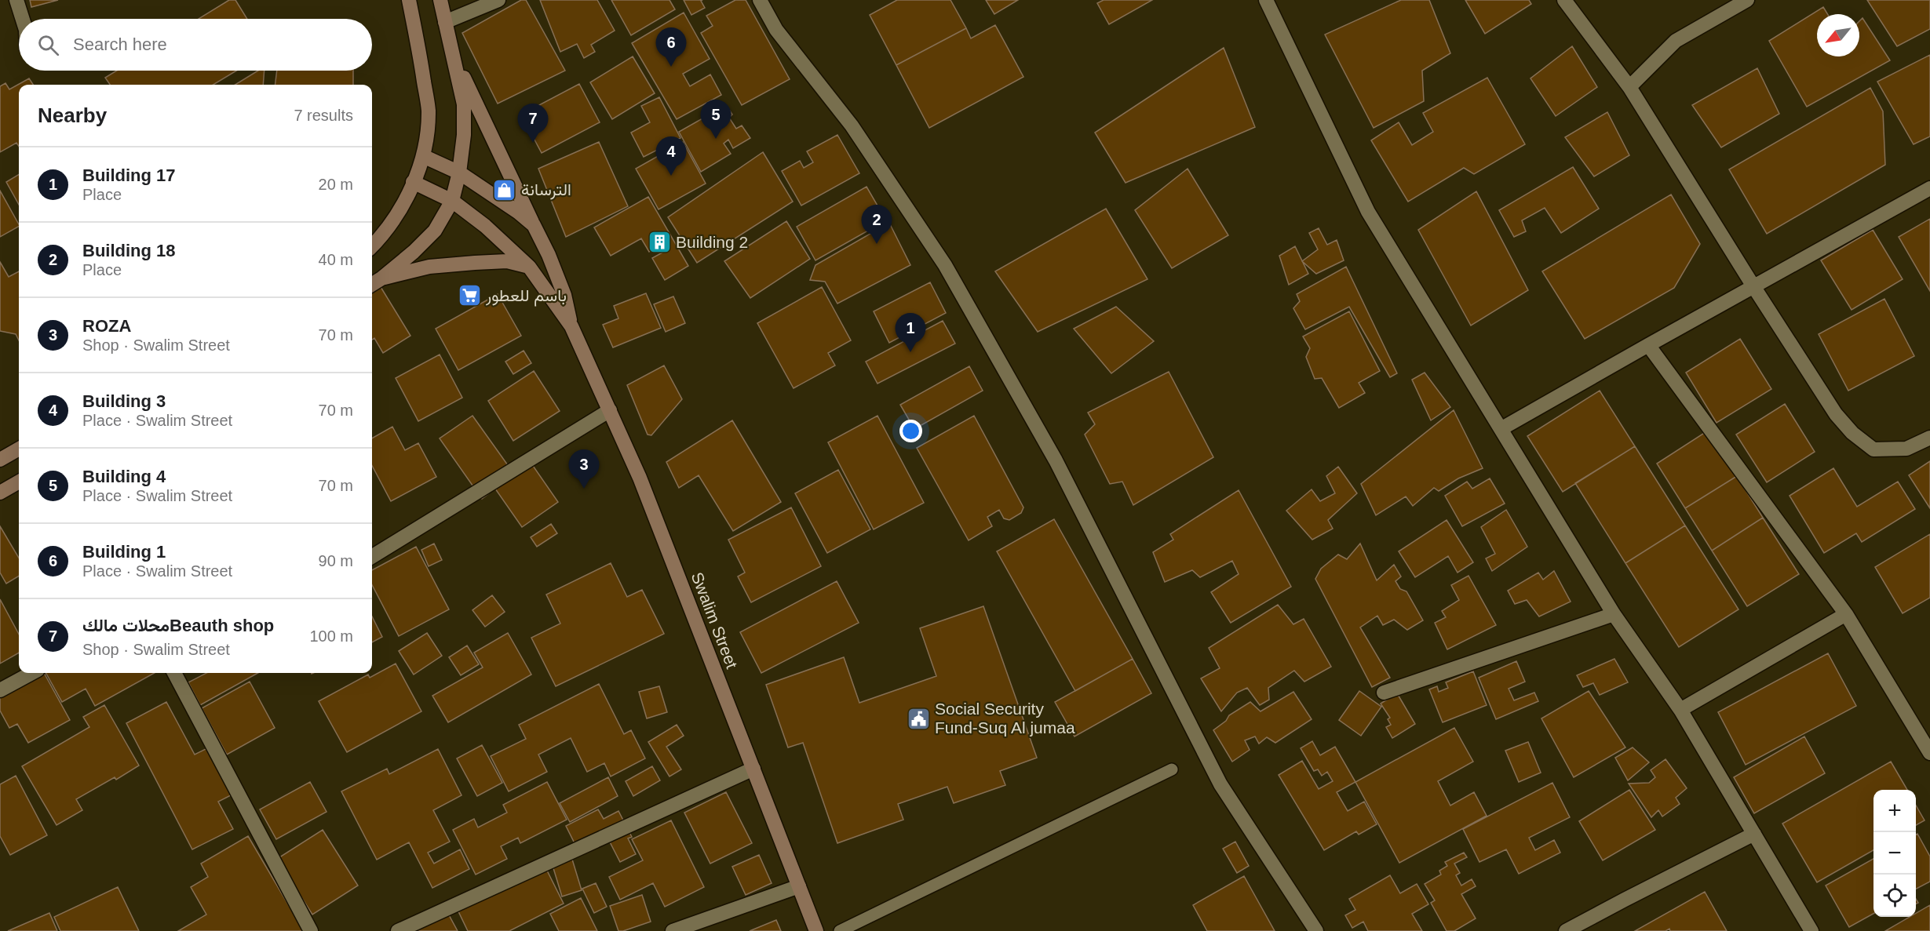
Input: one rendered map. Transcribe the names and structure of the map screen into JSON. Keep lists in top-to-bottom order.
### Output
{
  "streets": {
    "main road": ["Swalim Street"]
  },
  "places": {
    "shop": ["الترسانة"],
    "building": ["Building 2"],
    "supermarket": ["باسم للعطور"],
    "public building": ["Social Security Fund-Suq Al jumaa"]
  },
  "north": "bottom left",
  "page": {
    "search": "Search here",
    "pins": [
      "6",
      "5",
      "7",
      "4",
      "2",
      "1",
      "3"
    ],
    "heading": ["Nearby", "7 results"],
    "list": [
      {
        "mark": "1",
        "name": "Building 17",
        "note": "Place",
        "value": "20 m"
      },
      {
        "mark": "2",
        "name": "Building 18",
        "note": "Place",
        "value": "40 m"
      },
      {
        "mark": "3",
        "name": "ROZA",
        "note": "Shop · Swalim Street",
        "value": "70 m"
      },
      {
        "mark": "4",
        "name": "Building 3",
        "note": "Place · Swalim Street",
        "value": "70 m"
      },
      {
        "mark": "5",
        "name": "Building 4",
        "note": "Place · Swalim Street",
        "value": "70 m"
      },
      {
        "mark": "6",
        "name": "Building 1",
        "note": "Place · Swalim Street",
        "value": "90 m"
      },
      {
        "mark": "7",
        "name": "محلات مالكBeauth shop",
        "note": "Shop · Swalim Street",
        "value": "100 m"
      }
    ],
    "map_buttons": ["+", "−"]
  }
}
